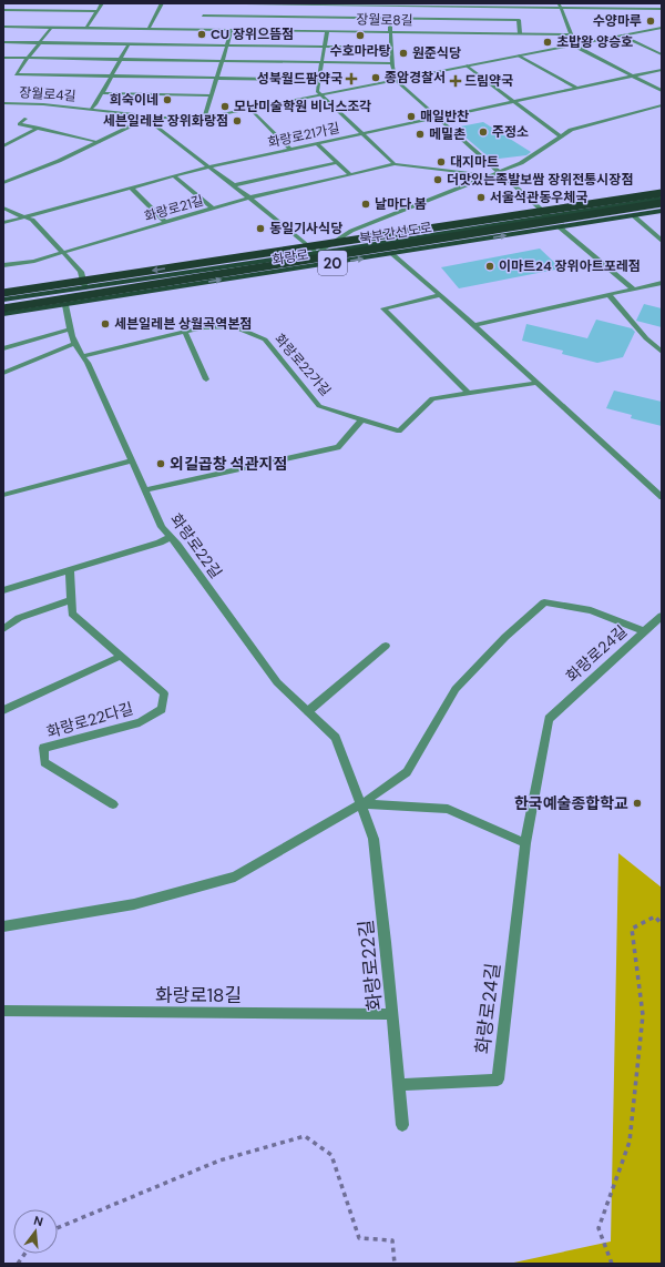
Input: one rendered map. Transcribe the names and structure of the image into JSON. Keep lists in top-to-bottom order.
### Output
{
  "streets": {
    "highway": ["북부간선도로"],
    "main road": ["화랑로", "20"],
    "street": [
      "장월로8길",
      "장월로4길",
      "화랑로21가길",
      "화랑로21길",
      "화랑로22가길",
      "화랑로22길",
      "화랑로24길",
      "화랑로22다길",
      "화랑로18길"
    ]
  },
  "crossings": [
    ["화랑로21길", "화랑로"],
    ["화랑로", "화랑로22길"],
    ["화랑로22가길", "화랑로22길"],
    ["화랑로22길", "화랑로24길"],
    ["화랑로22길", "화랑로18길"]
  ],
  "places": {
    "other": [
      "수양마루",
      "CU 장위으뜸점",
      "수호마라탕",
      "초밥왕 양승호",
      "원준식당",
      "종암경찰서",
      "희숙이네",
      "모난미술학원 비너스조각",
      "매일반찬",
      "세븐일레븐 장위화랑점",
      "주정소",
      "메밀촌",
      "대지마트",
      "더맛있는족발보쌈 장위전통시장점",
      "서울석관동우체국",
      "날마다 봄",
      "동일기사식당",
      "이마트24 장위아트포레점",
      "세븐일레븐 상월곡역본점",
      "외길곱창 석관지점",
      "한국예술종합학교"
    ],
    "health": ["성북월드팜약국", "드림약국"]
  },
  "north": "top"
}
